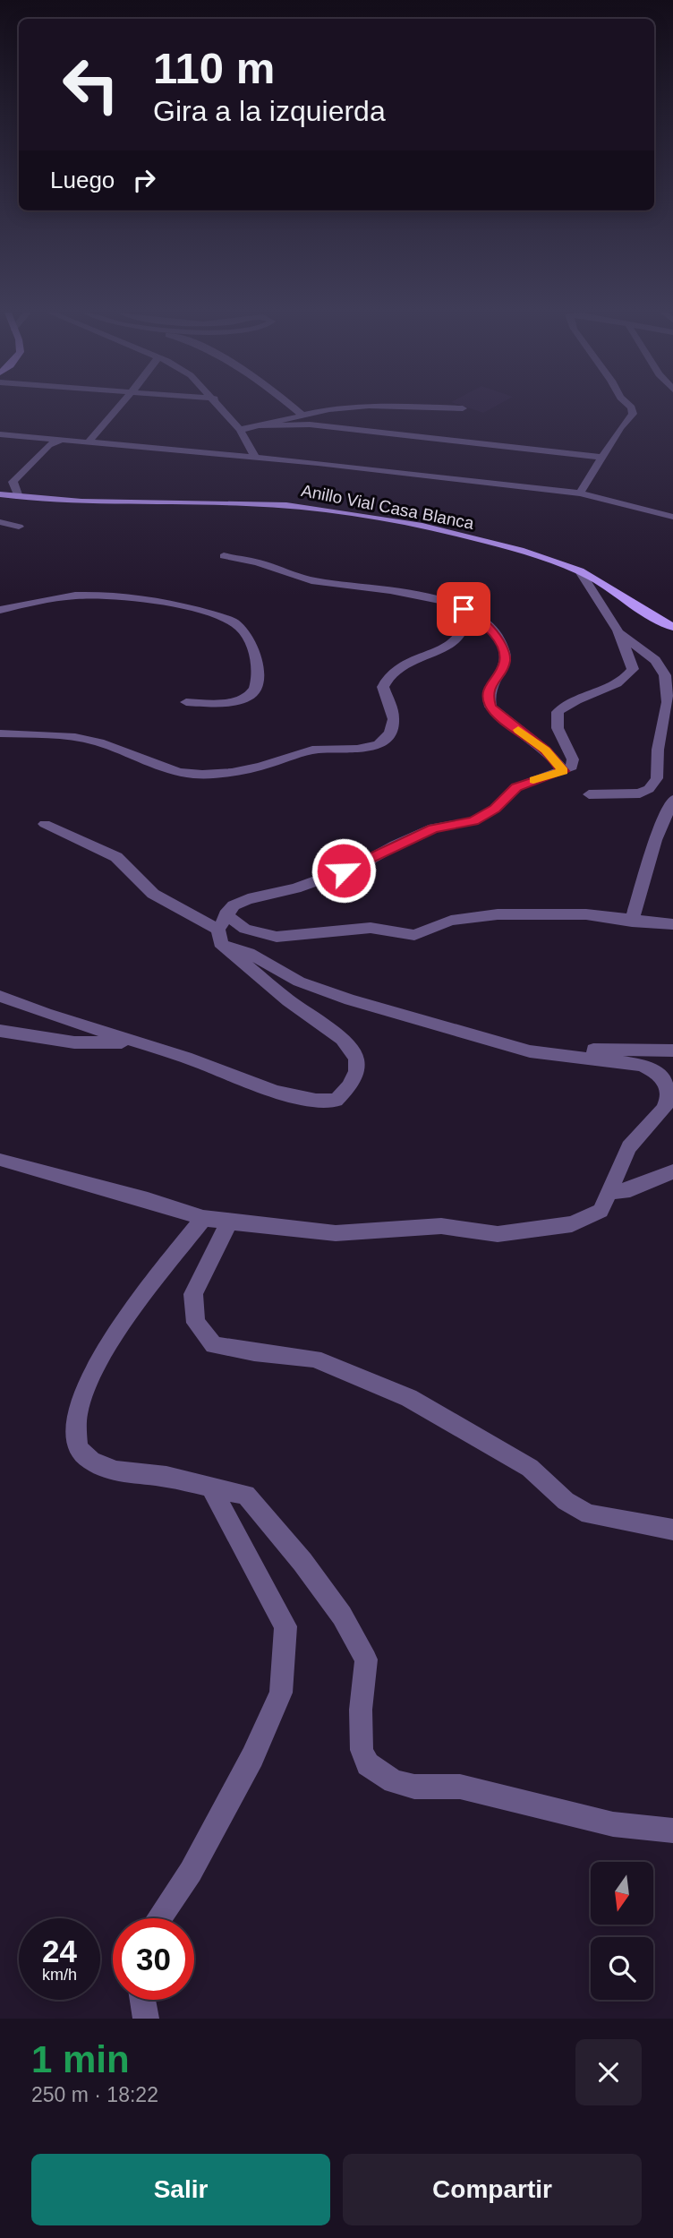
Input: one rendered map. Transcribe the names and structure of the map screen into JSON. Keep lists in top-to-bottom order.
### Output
{
  "streets": {
    "main road": ["Anillo Vial Casa Blanca"]
  },
  "north": "bottom",
  "page": {
    "turn": ["110 m", "Gira a la izquierda"],
    "then": "Luego",
    "speed": "24 km/h",
    "limit": "30",
    "heading": ["1 min", "250 m · 18:22"],
    "buttons": ["Salir", "Compartir"]
  }
}
